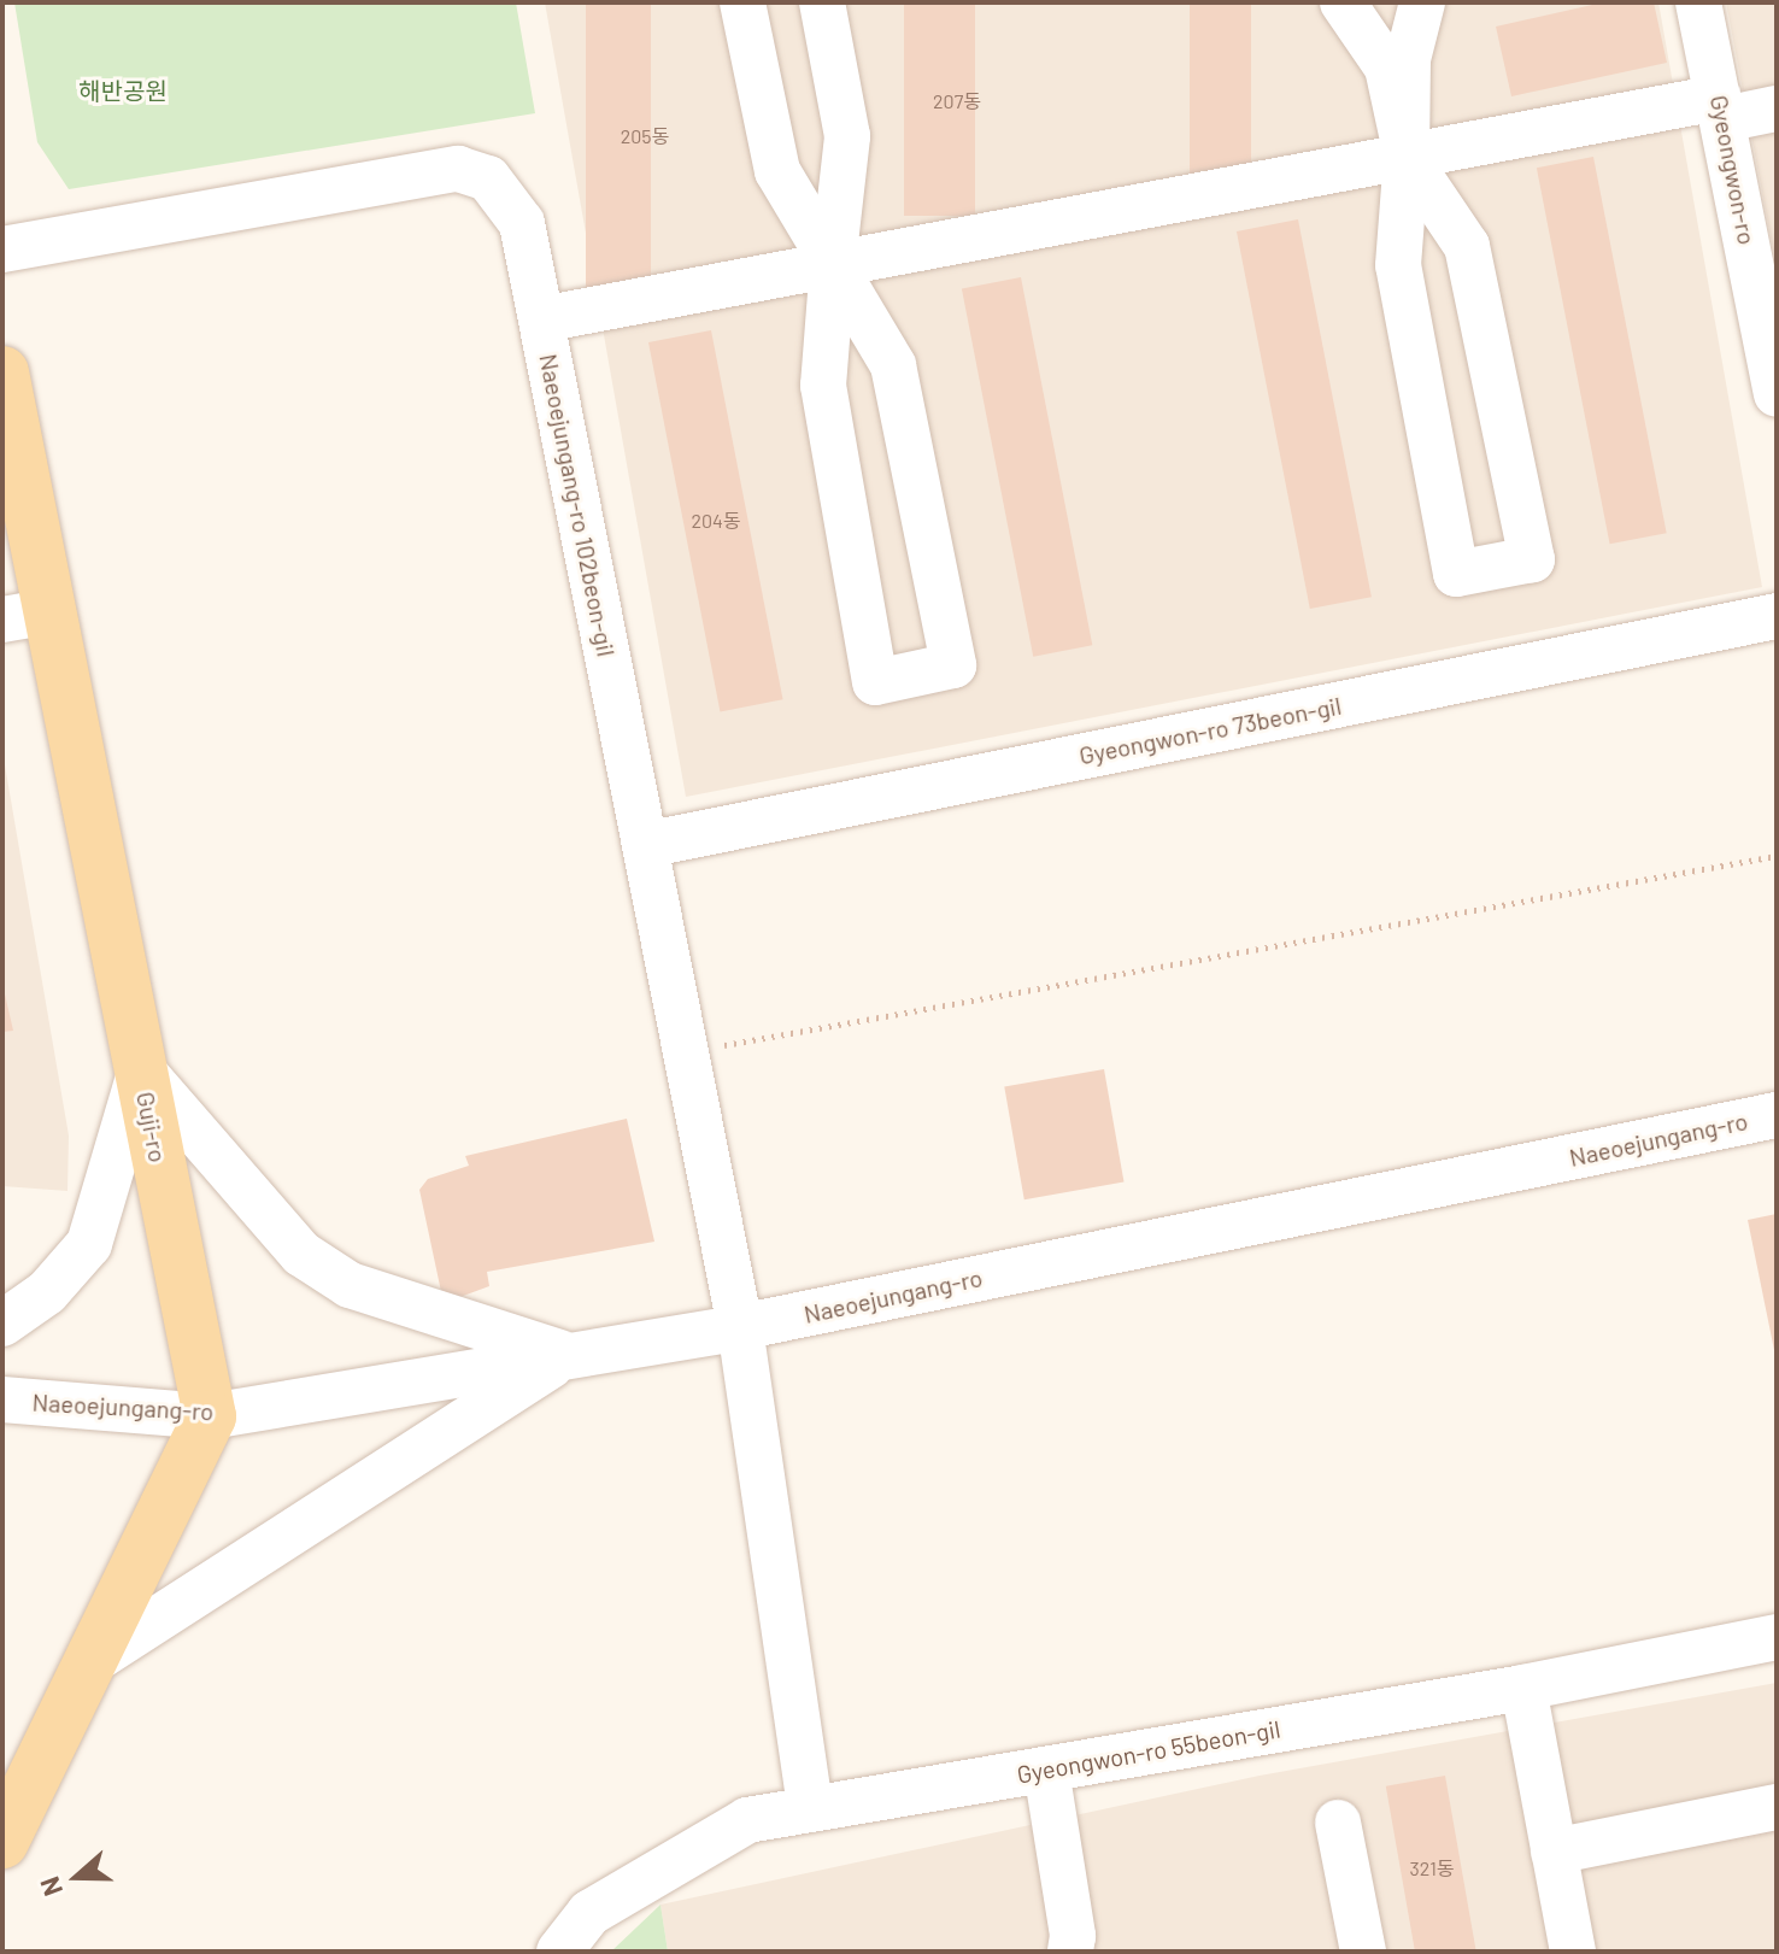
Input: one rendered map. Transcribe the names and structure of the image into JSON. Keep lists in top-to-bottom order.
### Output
{
  "streets": {
    "main road": ["Guji-ro"],
    "street": [
      "Gyeongwon-ro",
      "Naeoejungang-ro 102beon-gil",
      "Gyeongwon-ro 73beon-gil",
      "Naeoejungang-ro",
      "Gyeongwon-ro 55beon-gil"
    ]
  },
  "crossings": [
    ["Naeoejungang-ro 102beon-gil", "Gyeongwon-ro 73beon-gil"],
    ["Naeoejungang-ro 102beon-gil", "Naeoejungang-ro"],
    ["Naeoejungang-ro 102beon-gil", "Gyeongwon-ro 55beon-gil"],
    ["Guji-ro", "Naeoejungang-ro"]
  ],
  "parks": ["해반공원"],
  "house_numbers": [
    "207동",
    "205동",
    "204동",
    "321동"
  ],
  "north": "left"
}
